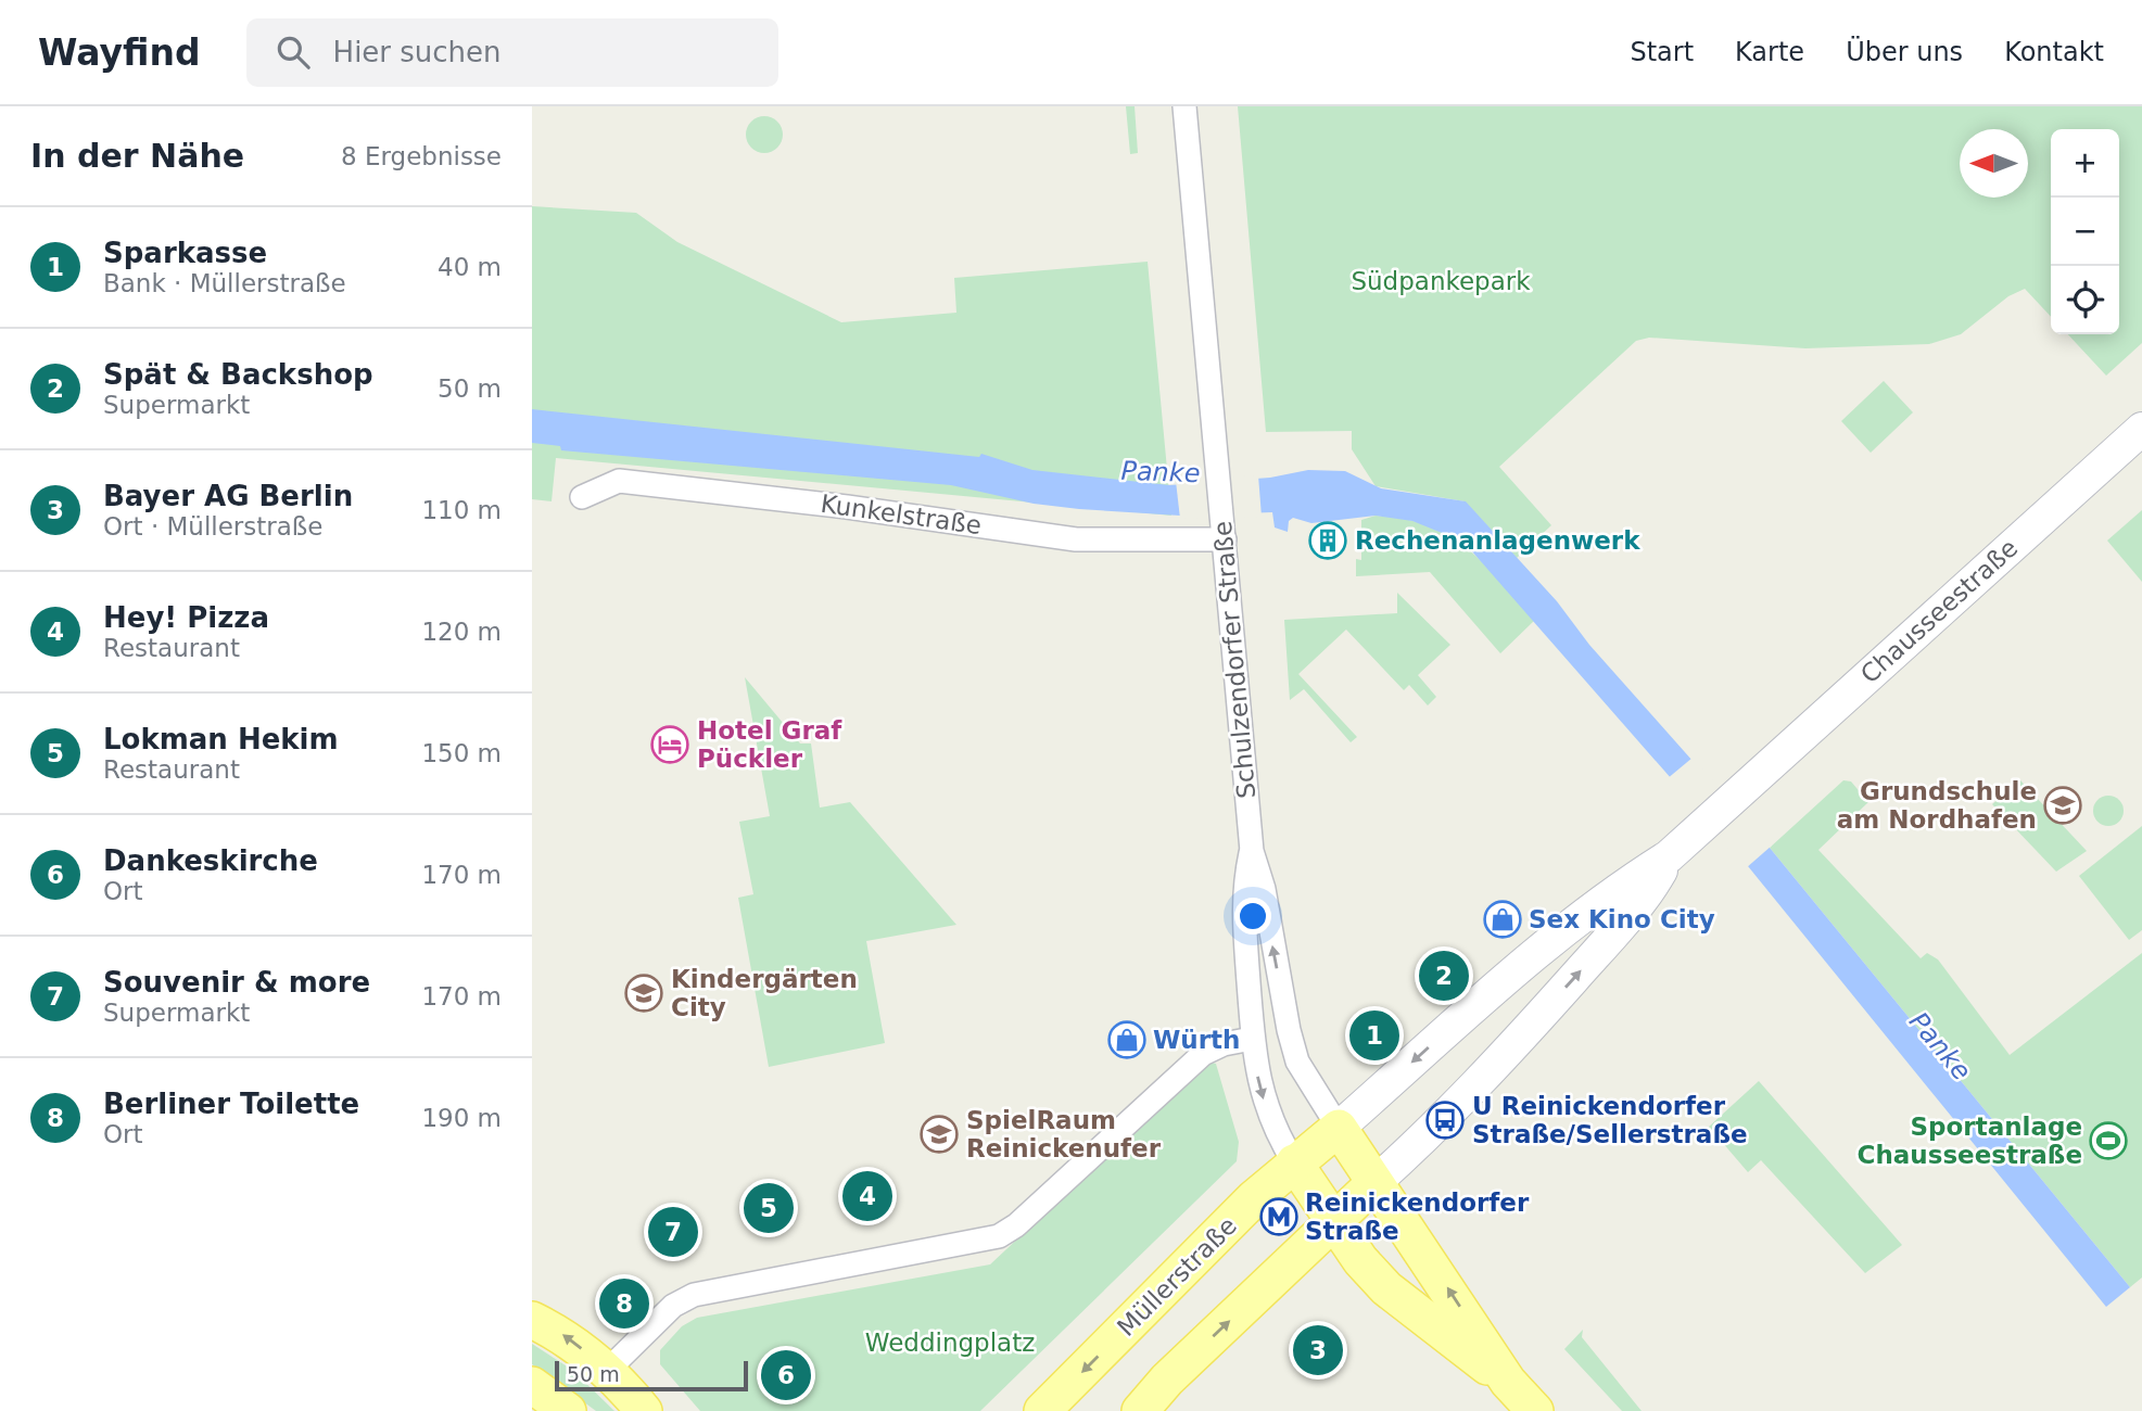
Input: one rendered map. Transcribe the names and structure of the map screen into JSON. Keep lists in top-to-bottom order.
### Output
{
  "streets": {
    "main road": ["Chausseestraße", "Müllerstraße"],
    "street": ["Kunkelstraße", "Schulzendorfer Straße"]
  },
  "crossings": [
    ["Kunkelstraße", "Schulzendorfer Straße"],
    ["Chausseestraße", "Müllerstraße"],
    ["Schulzendorfer Straße", "Müllerstraße"]
  ],
  "water": ["Panke"],
  "parks": ["Südpankepark", "Weddingplatz"],
  "places": {
    "building": ["Rechenanlagenwerk"],
    "hotel": ["Hotel Graf Pückler"],
    "school or university": ["Grundschule am Nordhafen", "Kindergärten City", "SpielRaum Reinickenufer"],
    "shop": ["Sex Kino City", "Würth"],
    "bus stop": ["U Reinickendorfer Straße/Sellerstraße"],
    "sports": ["Sportanlage Chausseestraße"],
    "metro station": ["Reinickendorfer Straße"]
  },
  "scale_bar": "50 m",
  "north": "left",
  "page": {
    "header": "Wayfind",
    "search": "Hier suchen",
    "nav": [
      "Start",
      "Karte",
      "Über uns",
      "Kontakt"
    ],
    "heading": ["In der Nähe", "8 Ergebnisse"],
    "map_buttons": ["+", "−"],
    "list": [
      {
        "mark": "1",
        "name": "Sparkasse",
        "note": "Bank · Müllerstraße",
        "value": "40 m"
      },
      {
        "mark": "2",
        "name": "Spät & Backshop",
        "note": "Supermarkt",
        "value": "50 m"
      },
      {
        "mark": "3",
        "name": "Bayer AG Berlin",
        "note": "Ort · Müllerstraße",
        "value": "110 m"
      },
      {
        "mark": "4",
        "name": "Hey! Pizza",
        "note": "Restaurant",
        "value": "120 m"
      },
      {
        "mark": "5",
        "name": "Lokman Hekim",
        "note": "Restaurant",
        "value": "150 m"
      },
      {
        "mark": "6",
        "name": "Dankeskirche",
        "note": "Ort",
        "value": "170 m"
      },
      {
        "mark": "7",
        "name": "Souvenir & more",
        "note": "Supermarkt",
        "value": "170 m"
      },
      {
        "mark": "8",
        "name": "Berliner Toilette",
        "note": "Ort",
        "value": "190 m"
      }
    ],
    "pins": [
      "2",
      "1",
      "4",
      "5",
      "7",
      "8",
      "3",
      "6"
    ],
    "scale": "50 m"
  }
}
